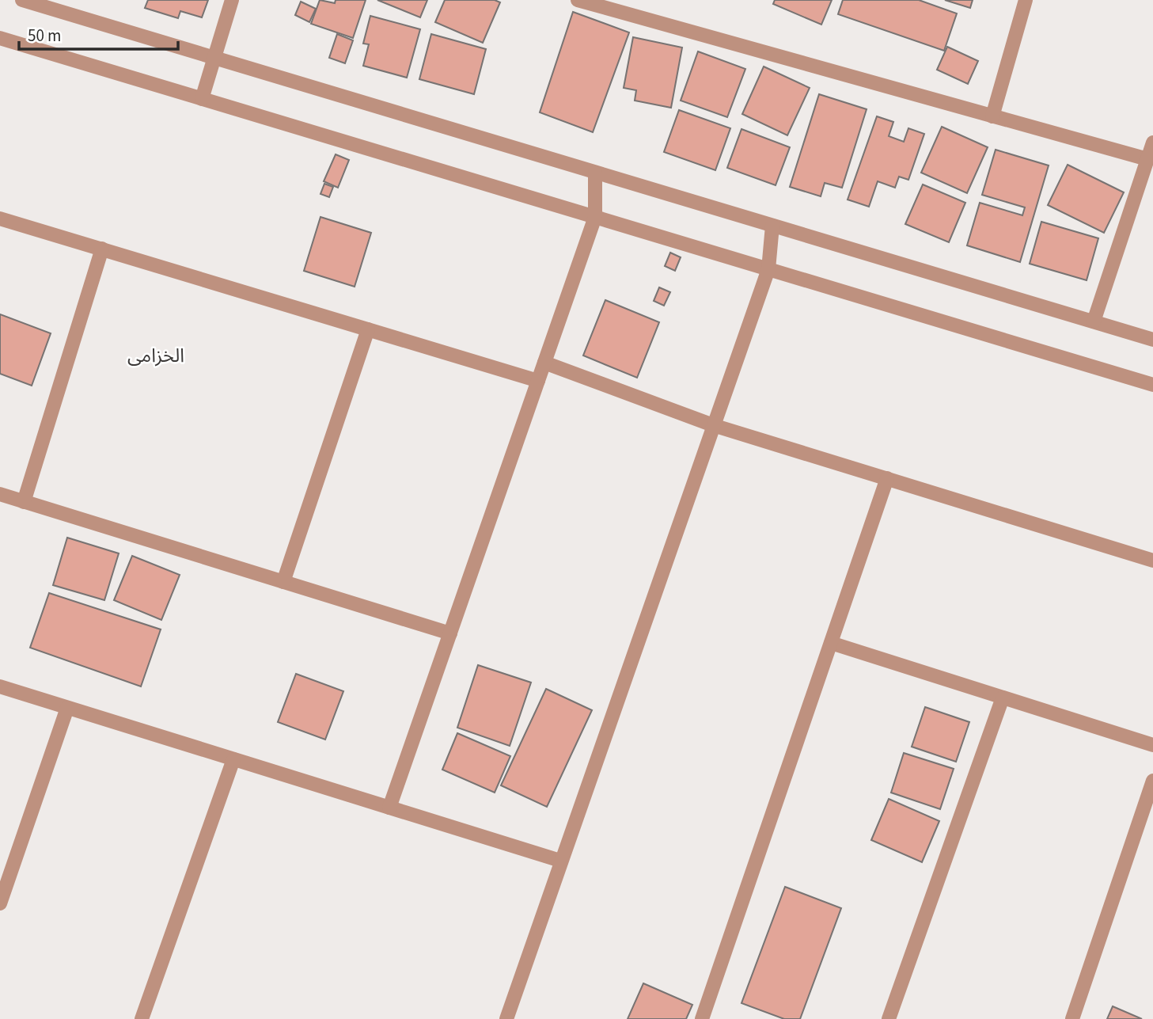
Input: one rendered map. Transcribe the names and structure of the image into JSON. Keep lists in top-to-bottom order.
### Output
{
  "districts": ["الخزامى"],
  "scale_bar": "50 m"
}
